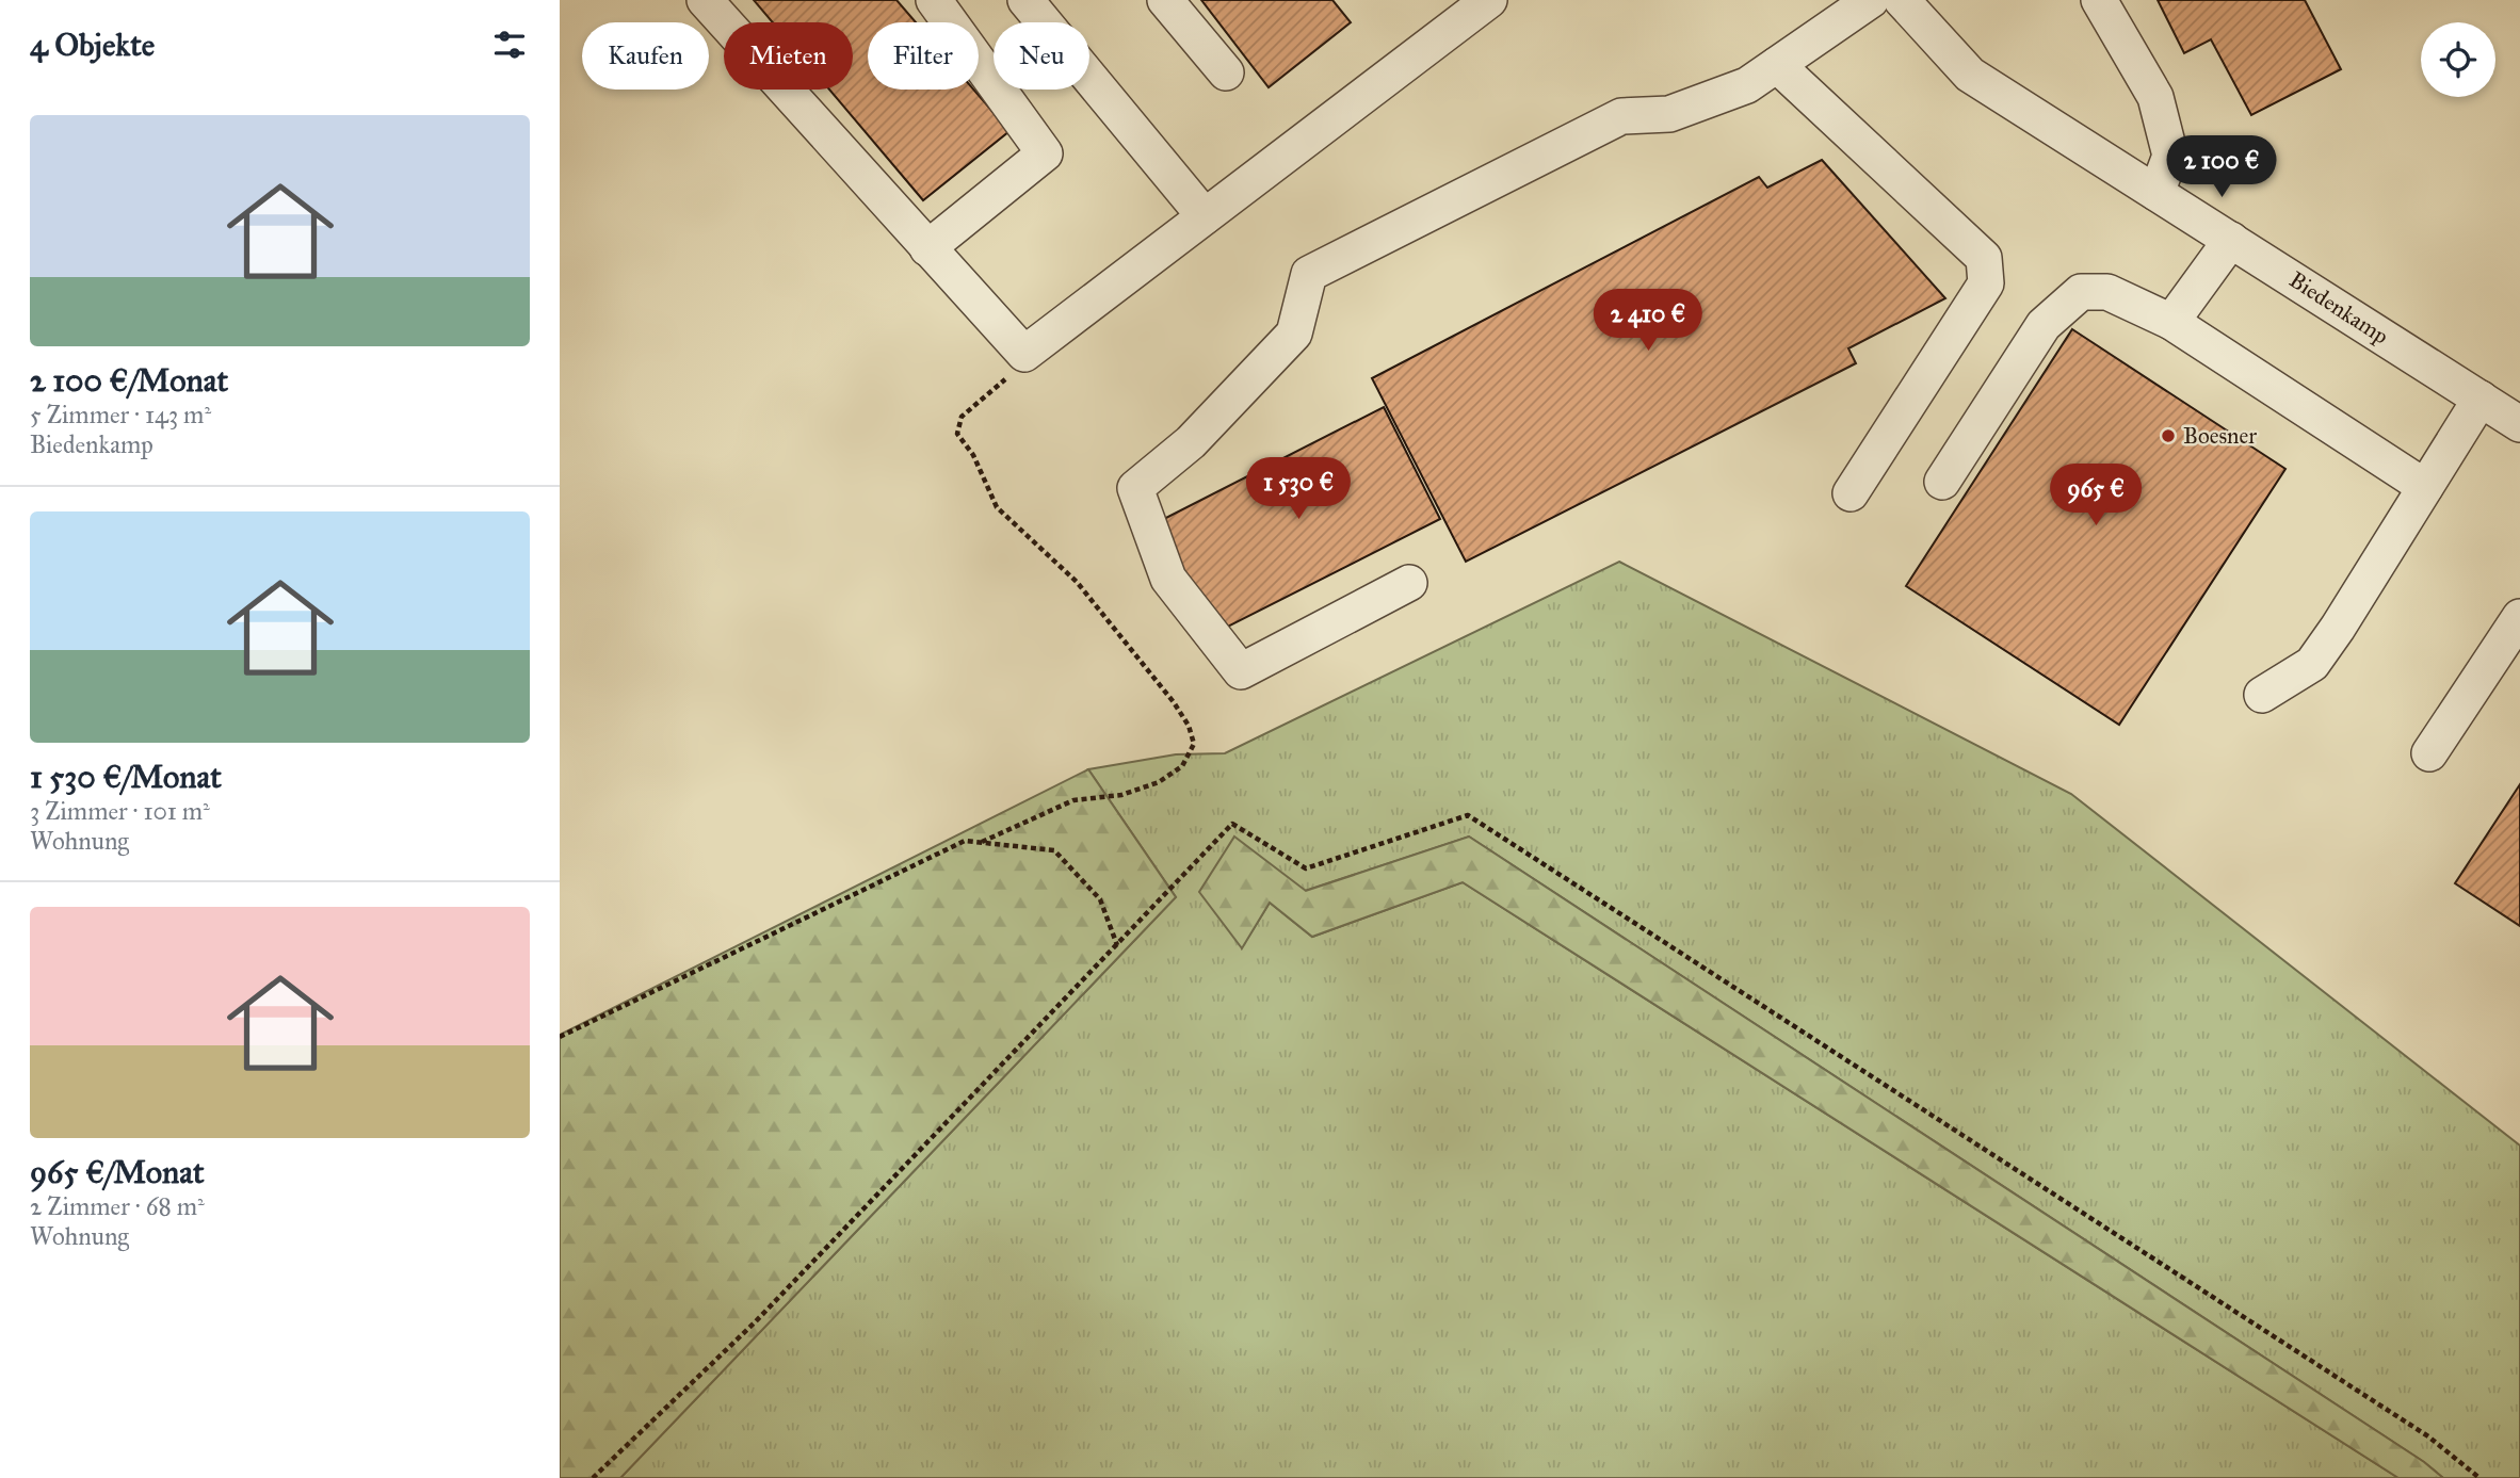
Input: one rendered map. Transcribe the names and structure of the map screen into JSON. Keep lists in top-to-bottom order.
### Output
{
  "streets": {
    "street": ["Biedenkamp"]
  },
  "places": ["Boesner"],
  "page": {
    "heading": "4 Objekte",
    "chip": [
      "Kaufen",
      "Mieten",
      "Filter",
      "Neu"
    ],
    "list": [
      {
        "name": "2 100 €/Monat",
        "note": "5 Zimmer · 143 m² · Biedenkamp"
      },
      {
        "name": "1 530 €/Monat",
        "note": "3 Zimmer · 101 m² · Wohnung"
      },
      {
        "name": "965 €/Monat",
        "note": "2 Zimmer · 68 m² · Wohnung"
      }
    ],
    "price": [
      "2 100 €",
      "2 410 €",
      "1 530 €",
      "965 €"
    ]
  }
}
